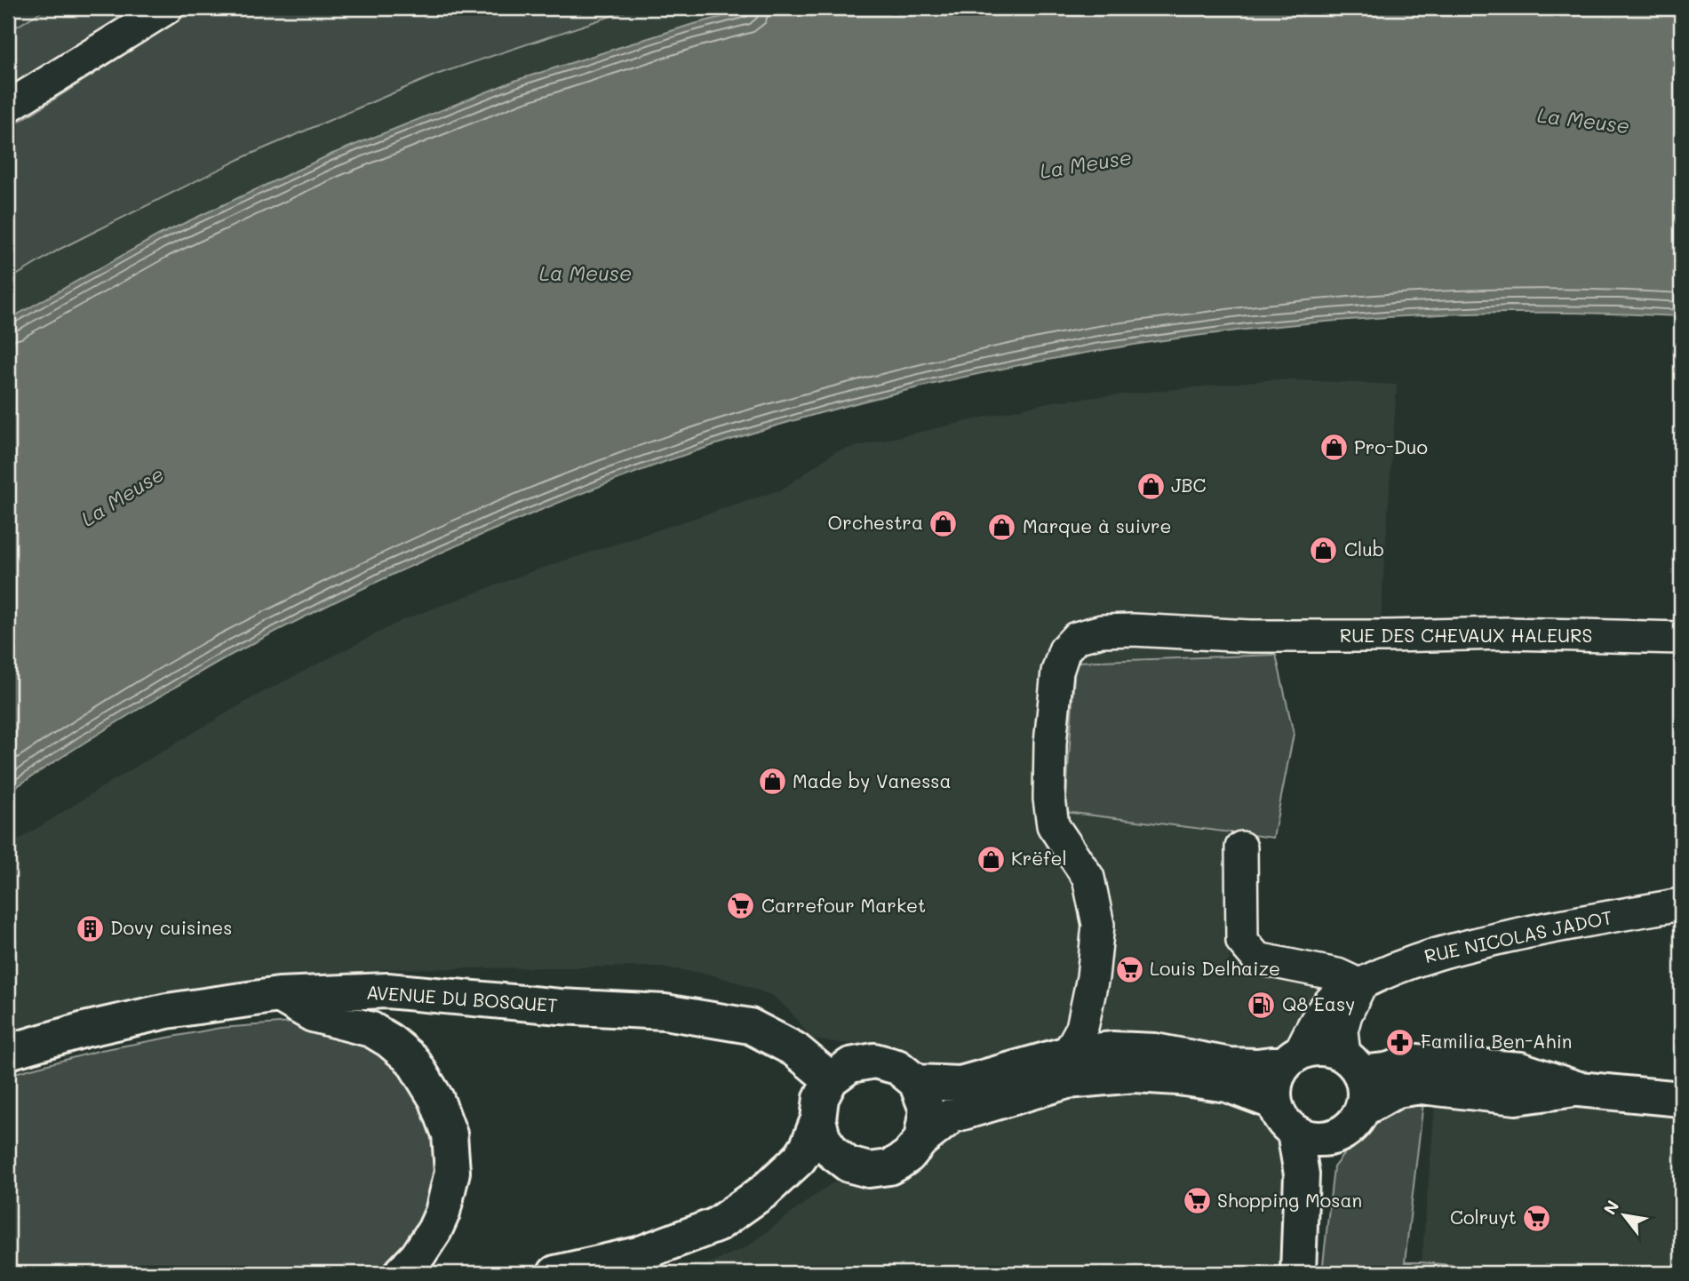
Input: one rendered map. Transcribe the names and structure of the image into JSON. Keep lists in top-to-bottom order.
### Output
{
  "streets": {
    "main road": ["AVENUE DU BOSQUET"],
    "street": ["RUE DES CHEVAUX HALEURS", "RUE NICOLAS JADOT"]
  },
  "water": ["La Meuse"],
  "places": {
    "shop": [
      "Pro-Duo",
      "JBC",
      "Orchestra",
      "Marque à suivre",
      "Club",
      "Made by Vanessa",
      "Krëfel"
    ],
    "supermarket": [
      "Carrefour Market",
      "Louis Delhaize",
      "Shopping Mosan",
      "Colruyt"
    ],
    "building": ["Dovy cuisines"],
    "fuel station": ["Q8 Easy"],
    "pharmacy": ["Familia Ben-Ahin"]
  },
  "north": "top left"
}
